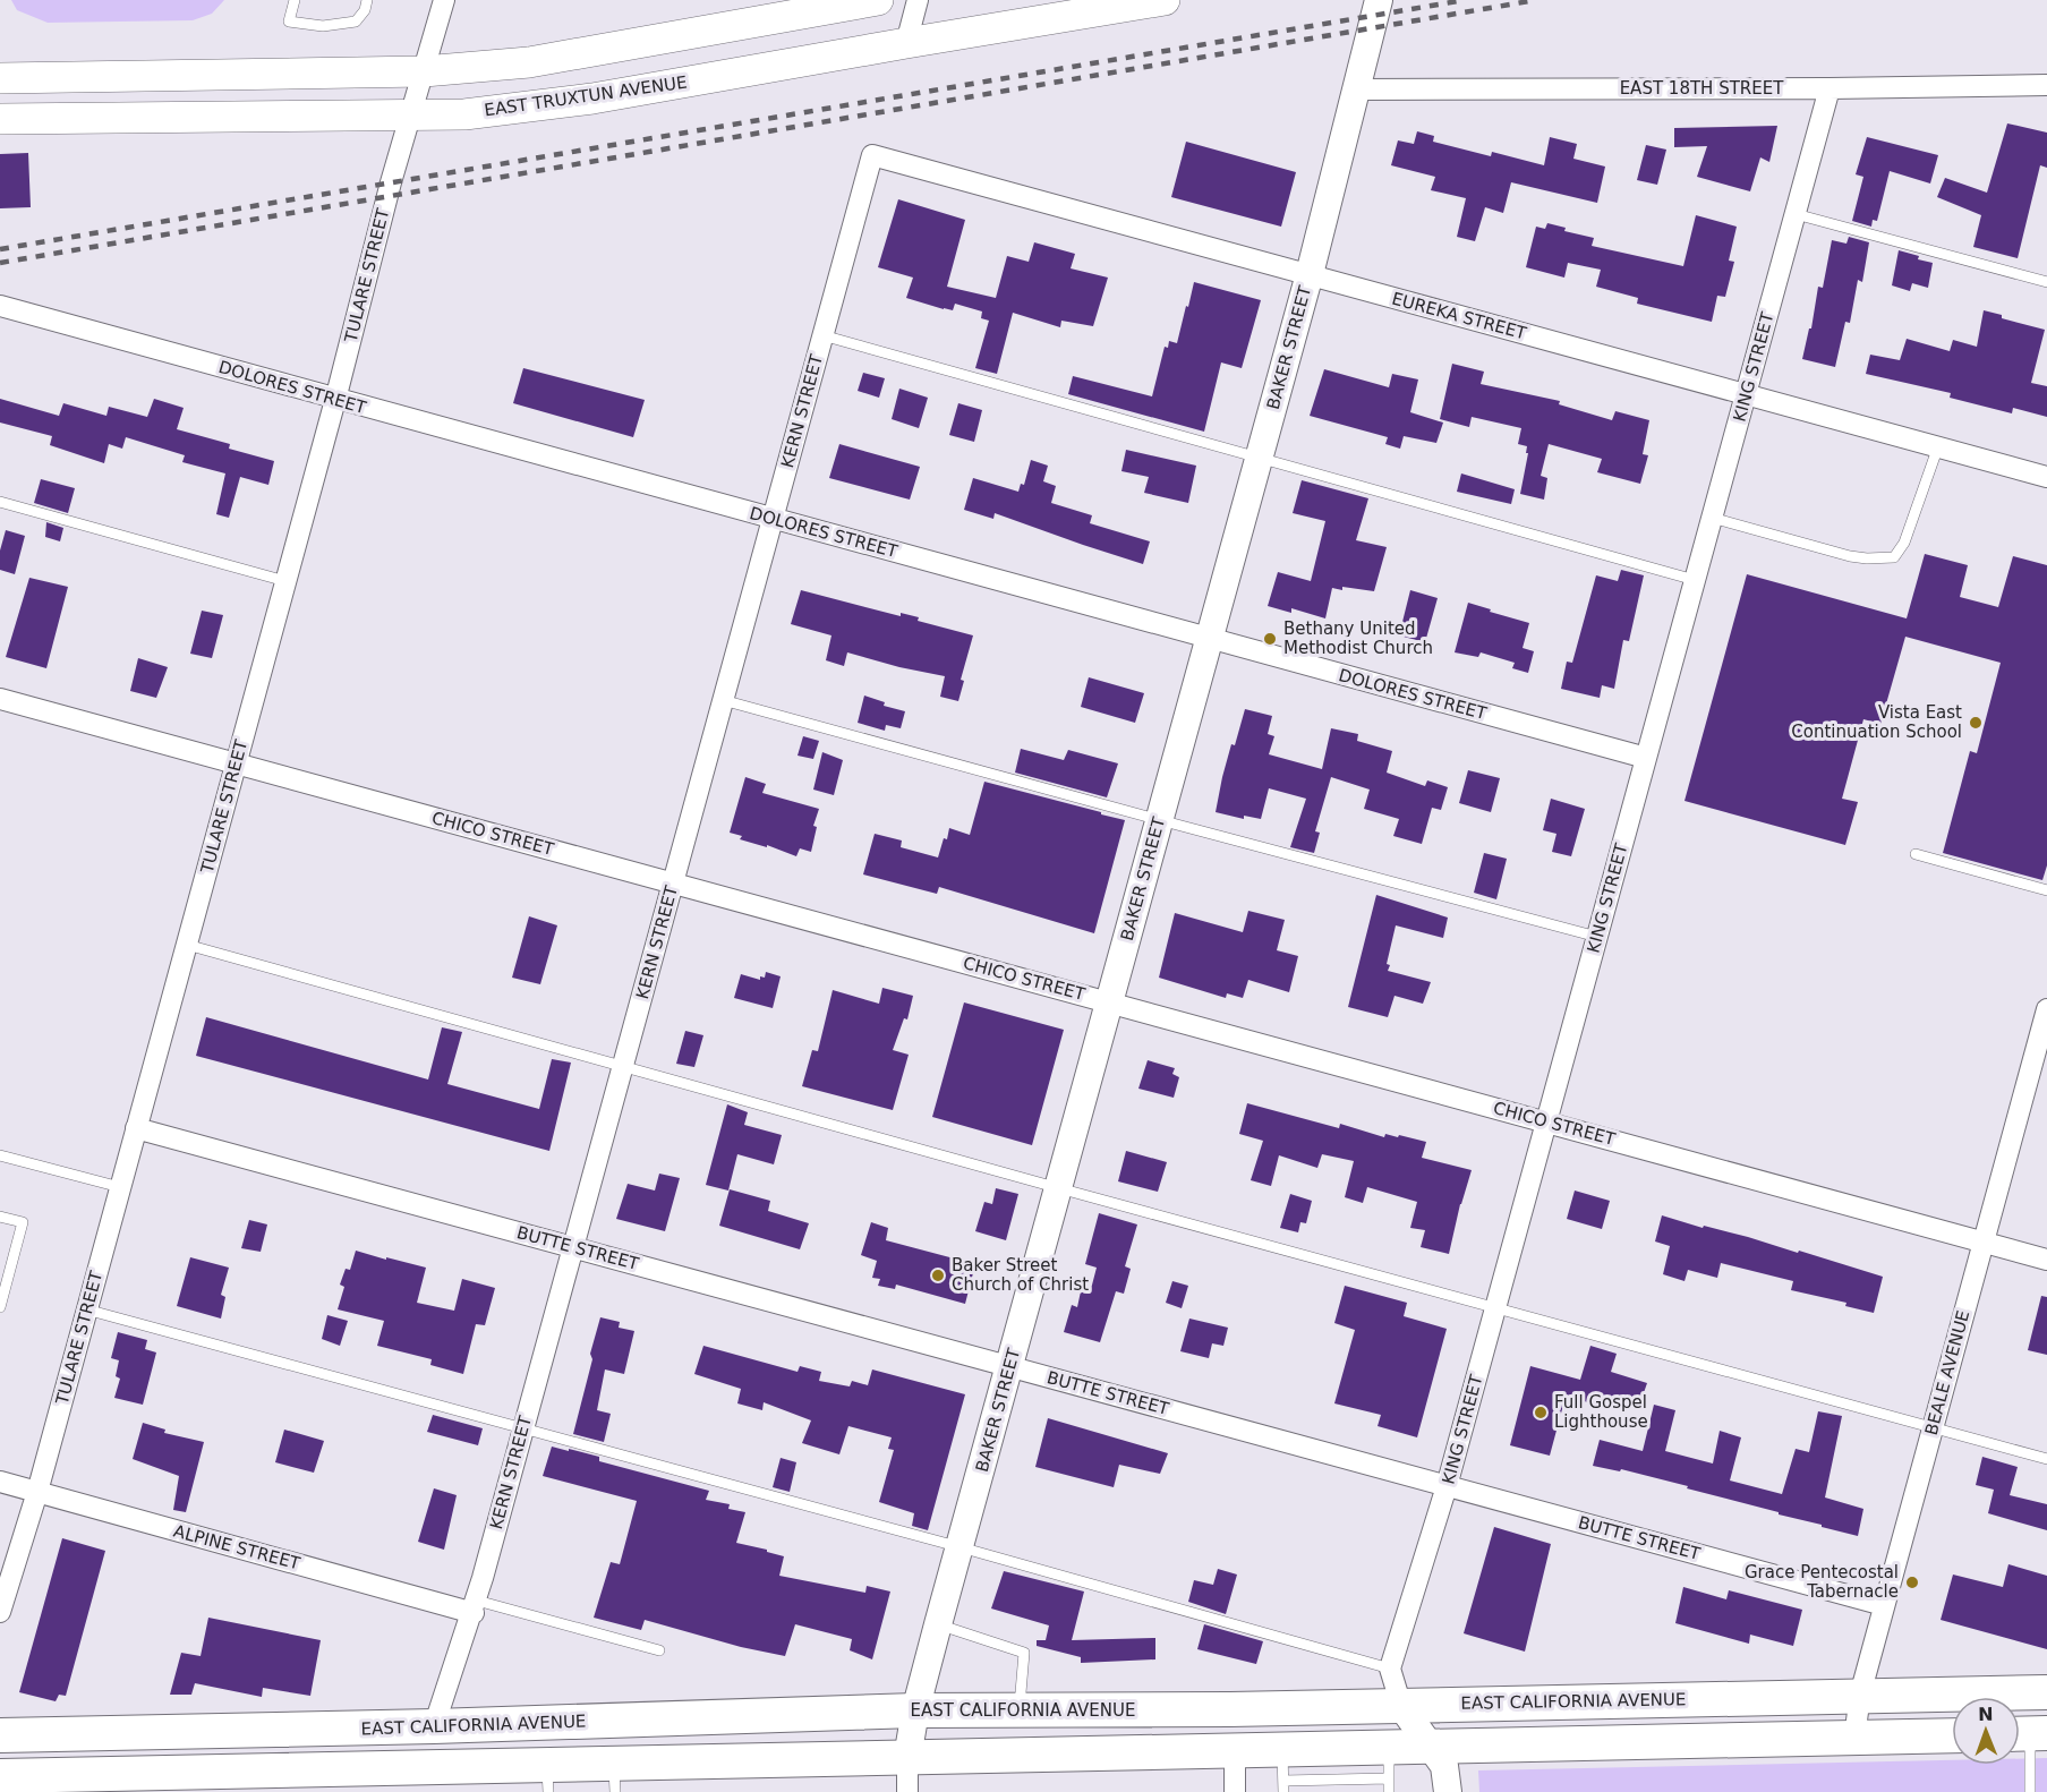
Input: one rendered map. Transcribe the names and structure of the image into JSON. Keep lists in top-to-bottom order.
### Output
{
  "streets": {
    "main road": ["EAST TRUXTUN AVENUE", "EAST CALIFORNIA AVENUE"],
    "street": [
      "EAST 18TH STREET",
      "TULARE STREET",
      "EUREKA STREET",
      "BAKER STREET",
      "KING STREET",
      "DOLORES STREET",
      "KERN STREET",
      "CHICO STREET",
      "BUTTE STREET",
      "BEALE AVENUE",
      "ALPINE STREET"
    ]
  },
  "crossings": [
    ["EAST 18TH STREET", "BAKER STREET"],
    ["EAST 18TH STREET", "KING STREET"],
    ["EAST TRUXTUN AVENUE", "TULARE STREET"],
    ["TULARE STREET", "DOLORES STREET"],
    ["TULARE STREET", "CHICO STREET"],
    ["TULARE STREET", "BUTTE STREET"],
    ["TULARE STREET", "ALPINE STREET"],
    ["EUREKA STREET", "BAKER STREET"],
    ["EUREKA STREET", "KING STREET"],
    ["EUREKA STREET", "KERN STREET"],
    ["BAKER STREET", "DOLORES STREET"],
    ["BAKER STREET", "CHICO STREET"],
    ["BAKER STREET", "BUTTE STREET"],
    ["BAKER STREET", "EAST CALIFORNIA AVENUE"],
    ["KING STREET", "DOLORES STREET"],
    ["KING STREET", "CHICO STREET"],
    ["KING STREET", "BUTTE STREET"],
    ["DOLORES STREET", "KERN STREET"],
    ["KERN STREET", "CHICO STREET"],
    ["KERN STREET", "BUTTE STREET"],
    ["KERN STREET", "ALPINE STREET"],
    ["KERN STREET", "EAST CALIFORNIA AVENUE"],
    ["CHICO STREET", "BEALE AVENUE"],
    ["BUTTE STREET", "BEALE AVENUE"],
    ["BEALE AVENUE", "EAST CALIFORNIA AVENUE"]
  ],
  "places": [
    "Bethany United Methodist Church",
    "Vista East Continuation School",
    "Baker Street Church of Christ",
    "Full Gospel Lighthouse",
    "Grace Pentecostal Tabernacle"
  ],
  "north": "top"
}
